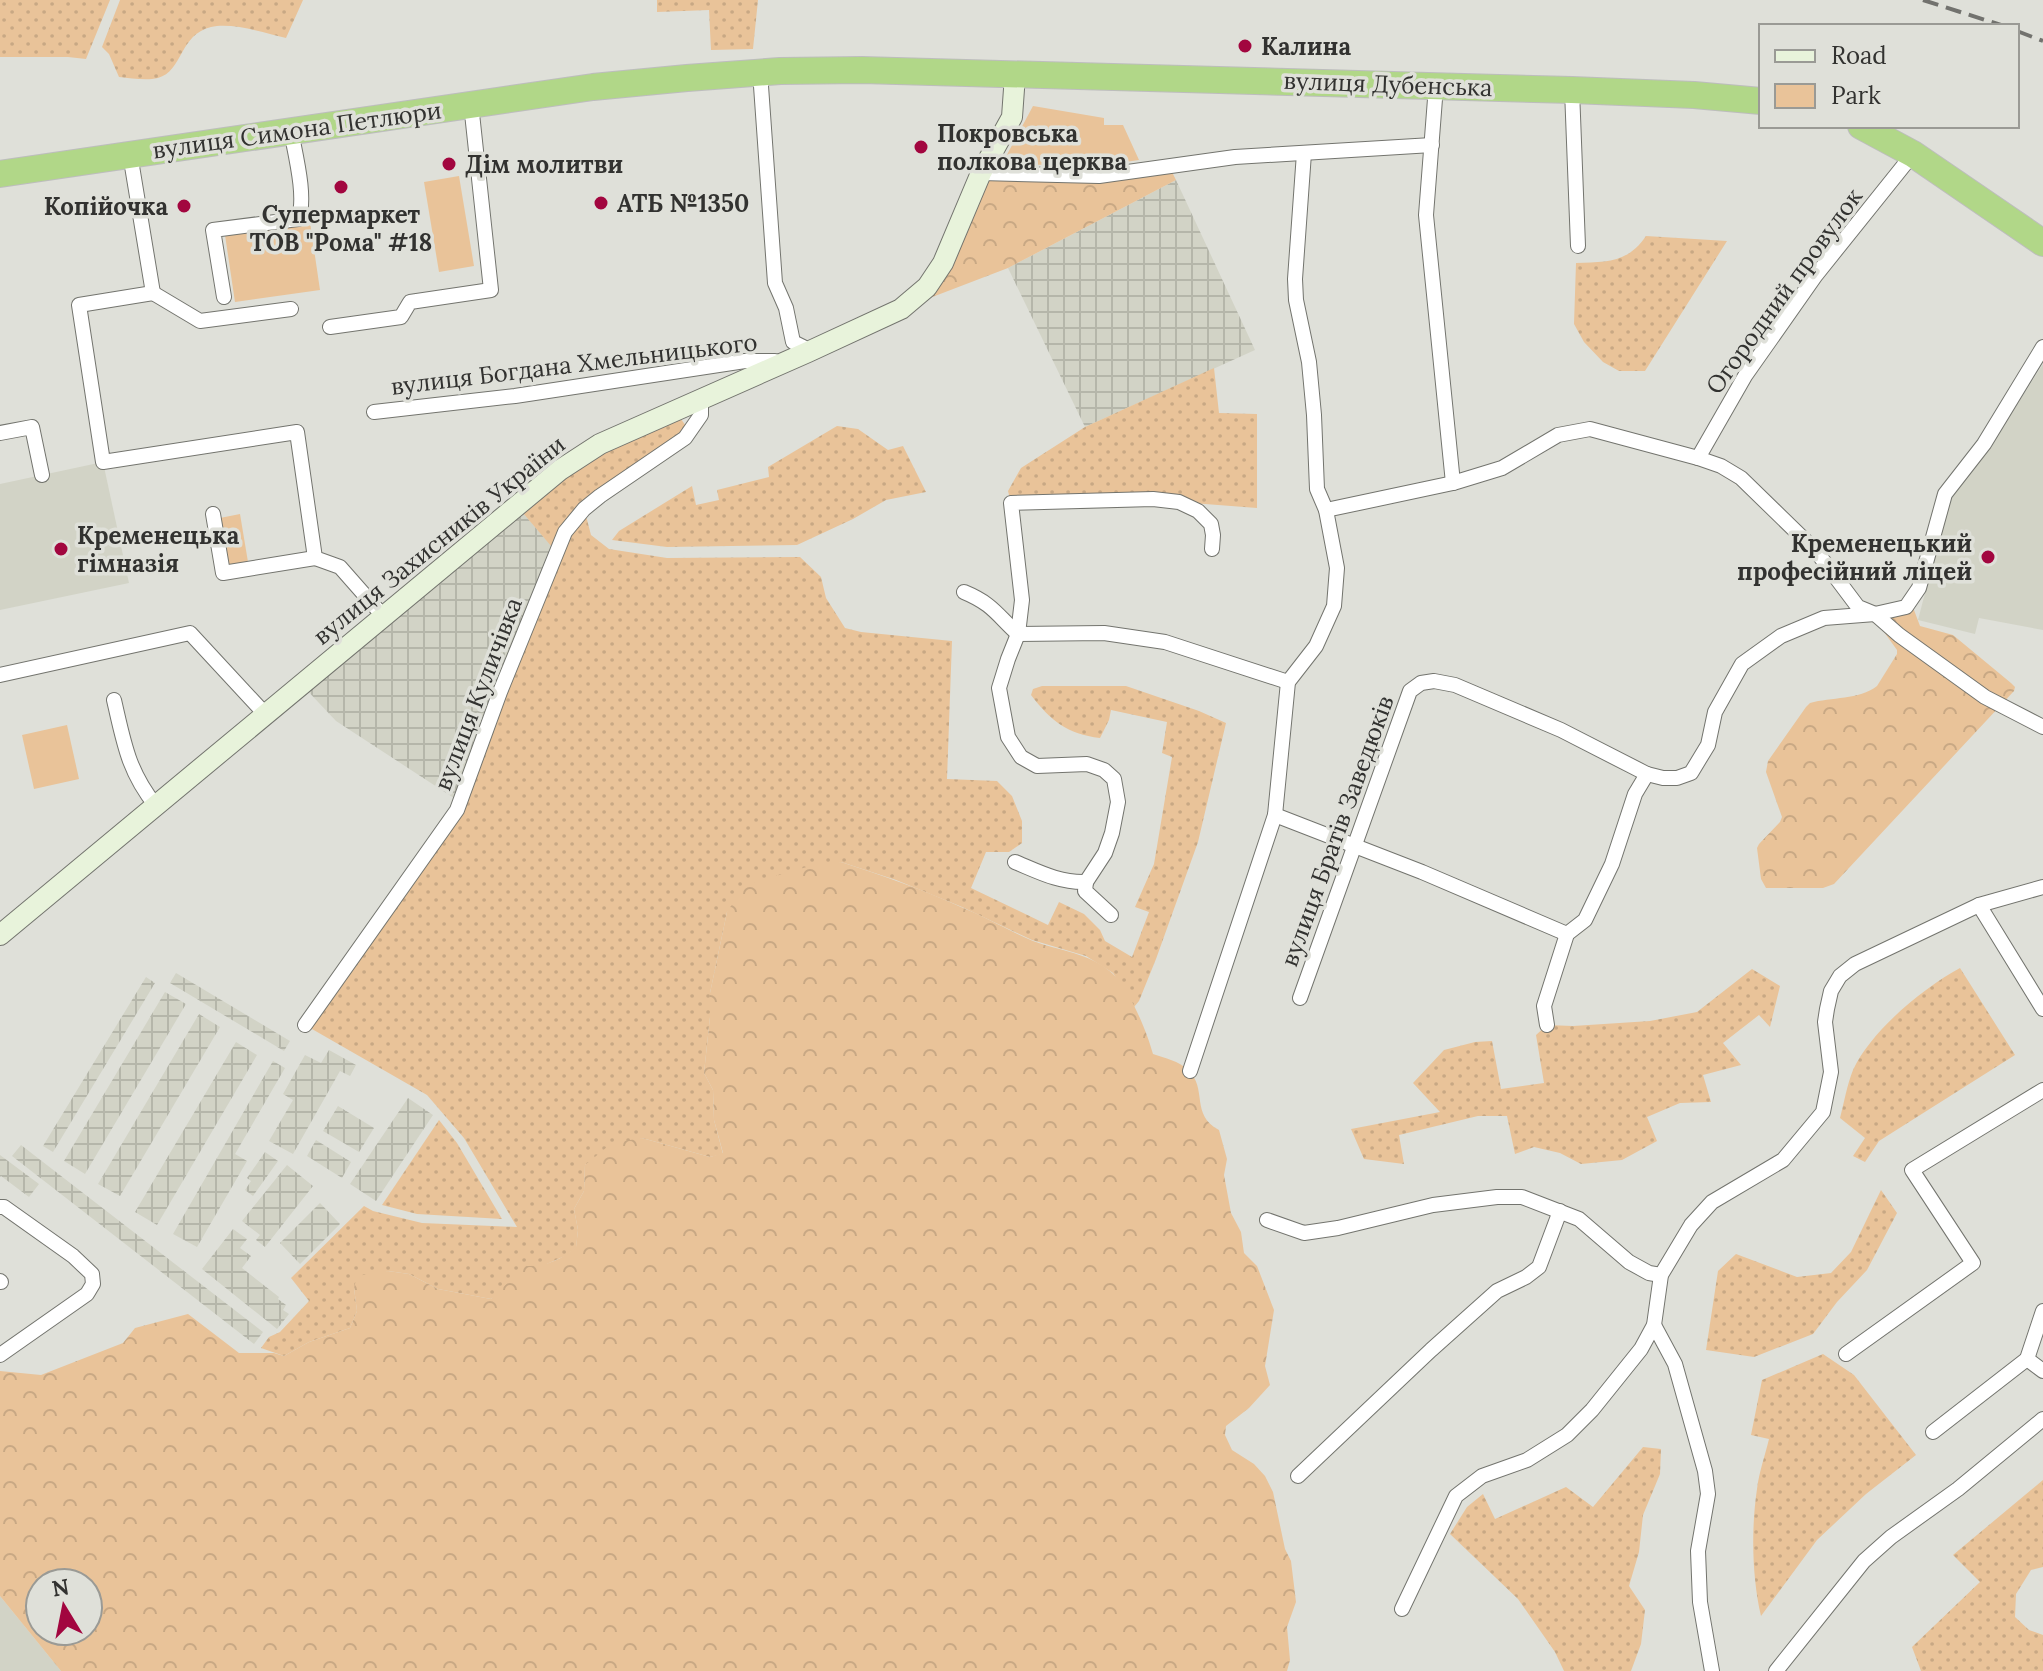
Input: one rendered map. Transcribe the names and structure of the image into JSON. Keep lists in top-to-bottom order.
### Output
{
  "streets": {
    "highway": ["вулиця Дубенська", "вулиця Симона Петлюри"],
    "street": [
      "Огородний провулок",
      "вулиця Богдана Хмельницького",
      "вулиця Захисників України",
      "вулиця Куличівка",
      "вулиця Братів Заведюків"
    ]
  },
  "crossings": [
    ["вулиця Дубенська", "вулиця Симона Петлюри"],
    ["вулиця Дубенська", "вулиця Захисників України"],
    ["вулиця Богдана Хмельницького", "вулиця Захисників України"],
    ["вулиця Захисників України", "вулиця Куличівка"]
  ],
  "places": [
    "Калина",
    "Покровська полкова церква",
    "Дім молитви",
    "Супермаркет ТОВ \"Рома\" #18",
    "АТБ №1350",
    "Копійочка",
    "Кременецька гімназія",
    "Кременецький професійний ліцей"
  ],
  "legend": ["Road", "Park"],
  "north": "top"
}
